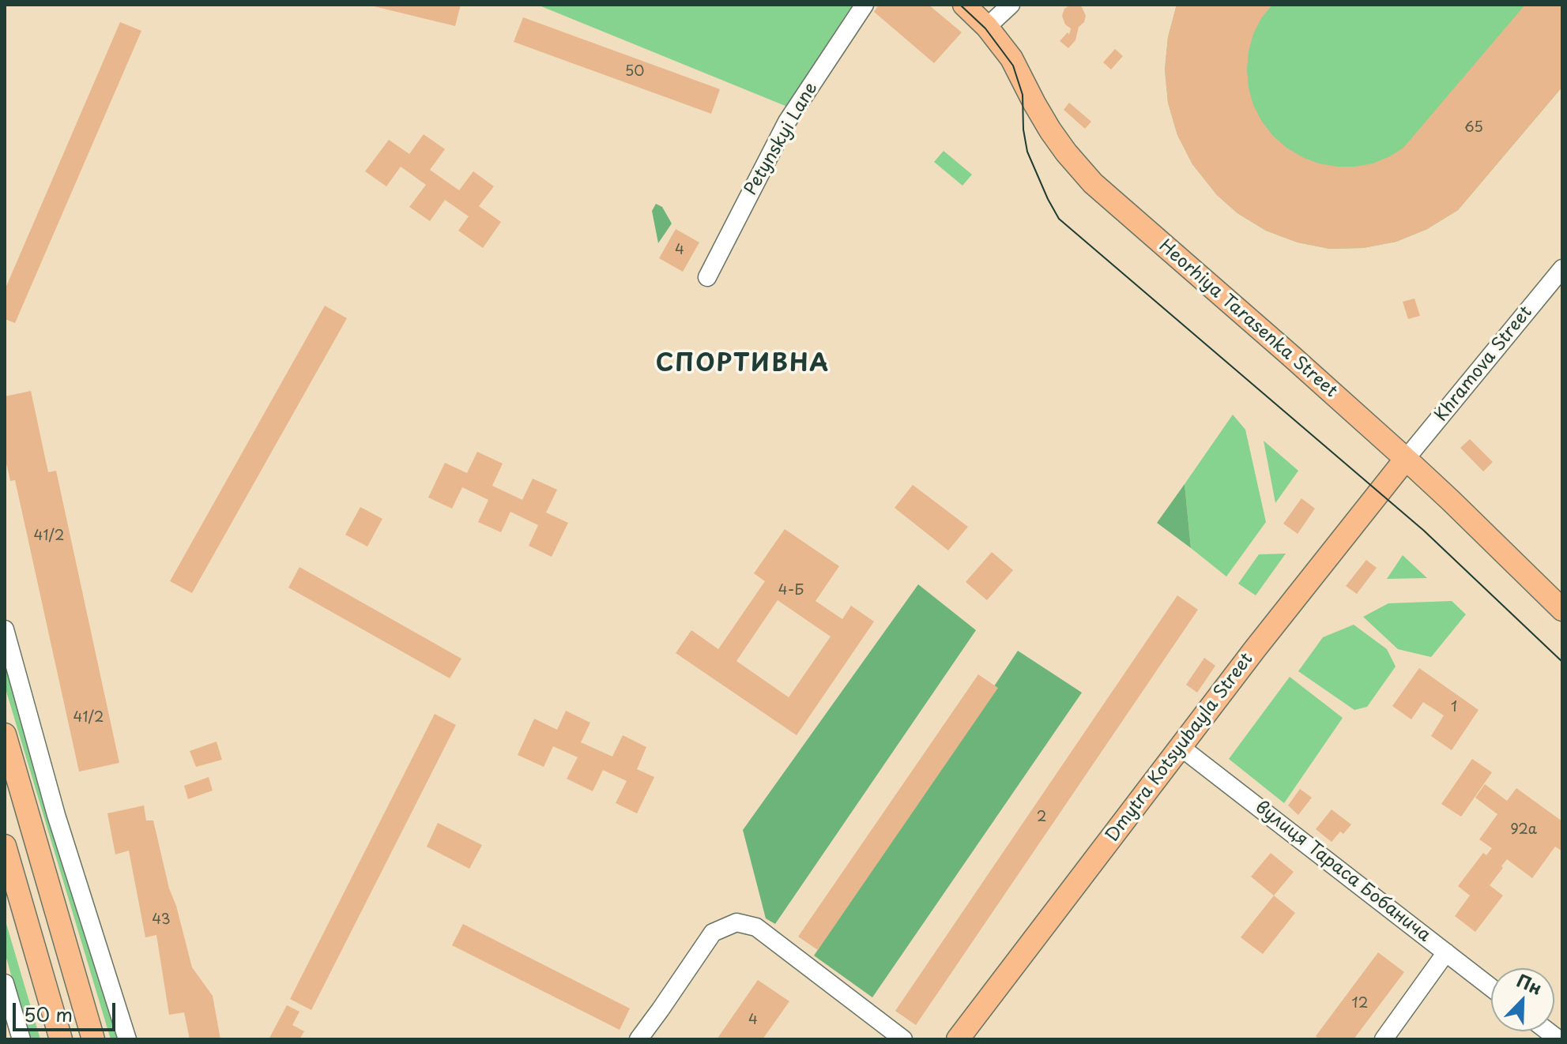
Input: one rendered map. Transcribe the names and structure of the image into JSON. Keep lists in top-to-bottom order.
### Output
{
  "streets": {
    "main road": ["Heorhiya Tarasenka Street", "Dmytra Kotsyubayla Street"],
    "street": ["Petynskyi Lane", "Khramova Street", "вулиця Тараса Бобанича"]
  },
  "crossings": [
    ["Heorhiya Tarasenka Street", "Khramova Street"],
    ["Heorhiya Tarasenka Street", "Dmytra Kotsyubayla Street"],
    ["Khramova Street", "Dmytra Kotsyubayla Street"],
    ["Dmytra Kotsyubayla Street", "вулиця Тараса Бобанича"]
  ],
  "districts": ["СПОРТИВНА"],
  "house_numbers": [
    "50",
    "65",
    "4",
    "41/2",
    "4-Б",
    "1",
    "41/2",
    "2",
    "92а",
    "43",
    "12",
    "4"
  ],
  "scale_bar": "50 m",
  "north": "top right"
}
